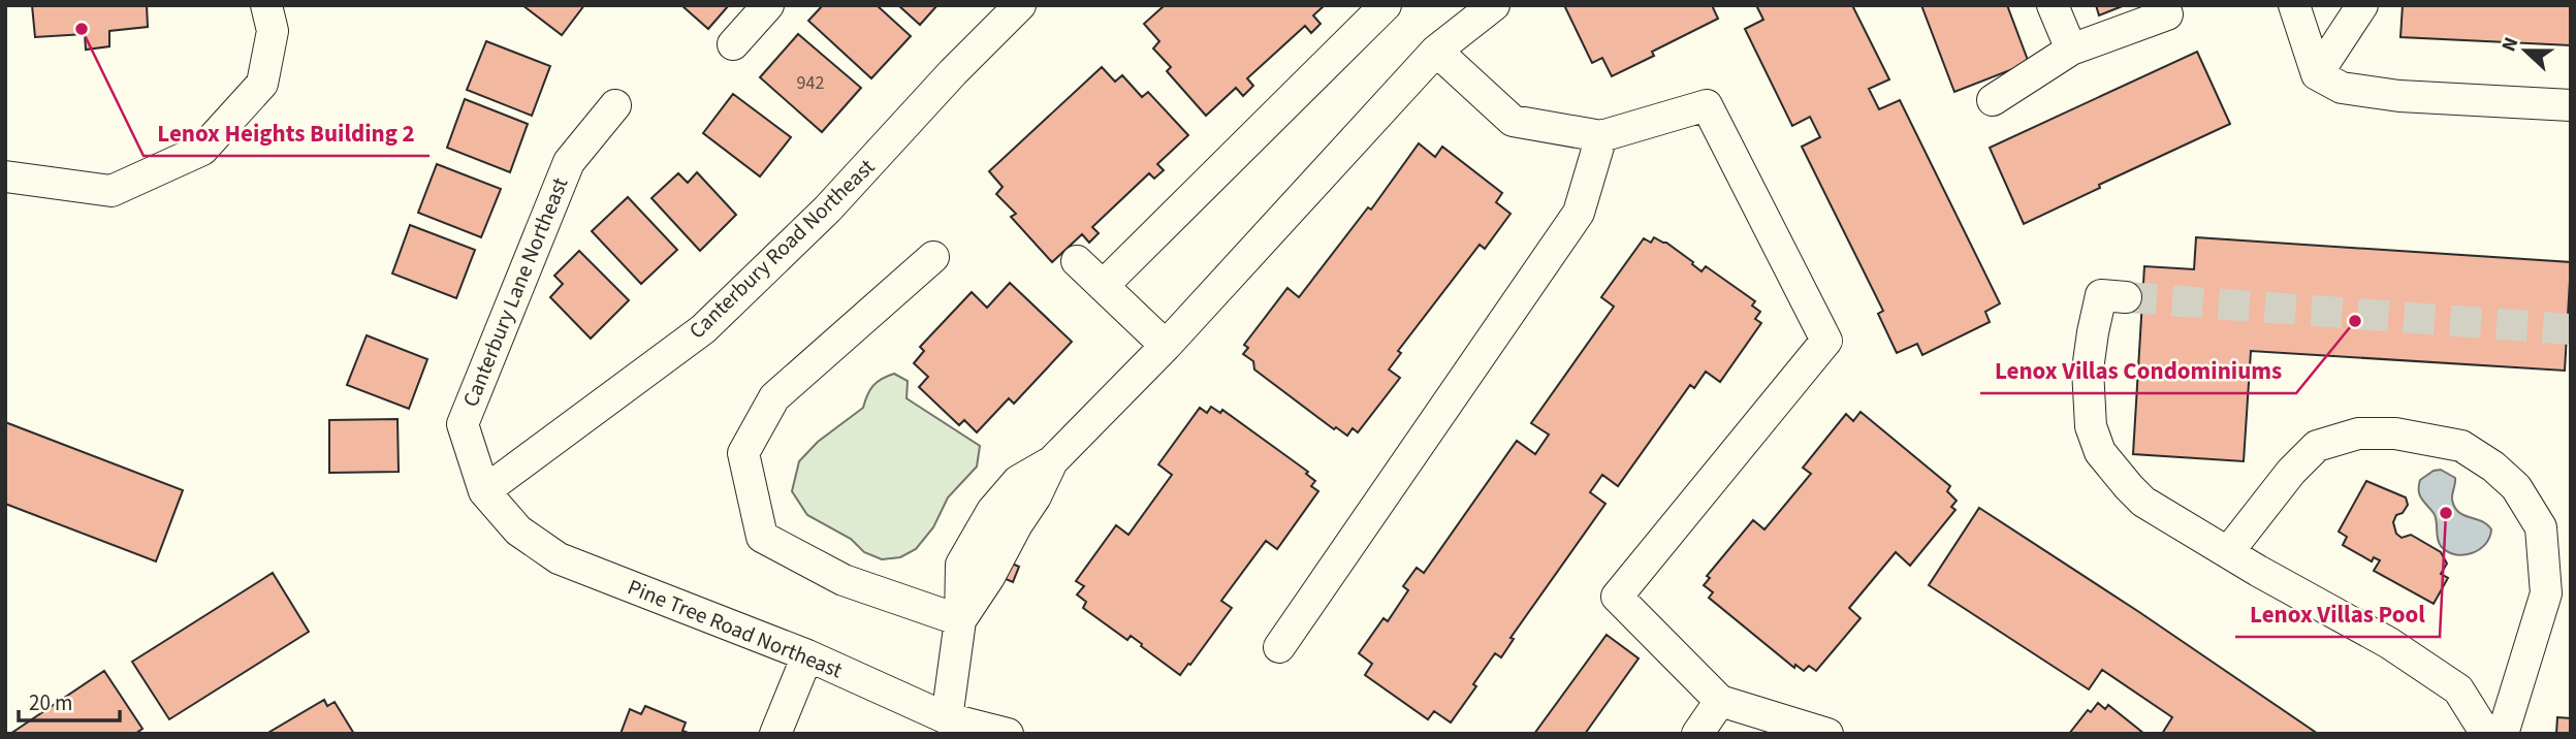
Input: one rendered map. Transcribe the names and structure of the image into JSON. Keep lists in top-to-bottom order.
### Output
{
  "streets": {
    "street": ["Canterbury Road Northeast", "Canterbury Lane Northeast", "Pine Tree Road Northeast"]
  },
  "crossings": [
    ["Canterbury Road Northeast", "Canterbury Lane Northeast"],
    ["Canterbury Road Northeast", "Pine Tree Road Northeast"],
    ["Canterbury Lane Northeast", "Pine Tree Road Northeast"]
  ],
  "places": ["Lenox Heights Building 2", "Lenox Villas Condominiums", "Lenox Villas Pool"],
  "house_numbers": ["942"],
  "scale_bar": "20 m",
  "north": "left"
}
